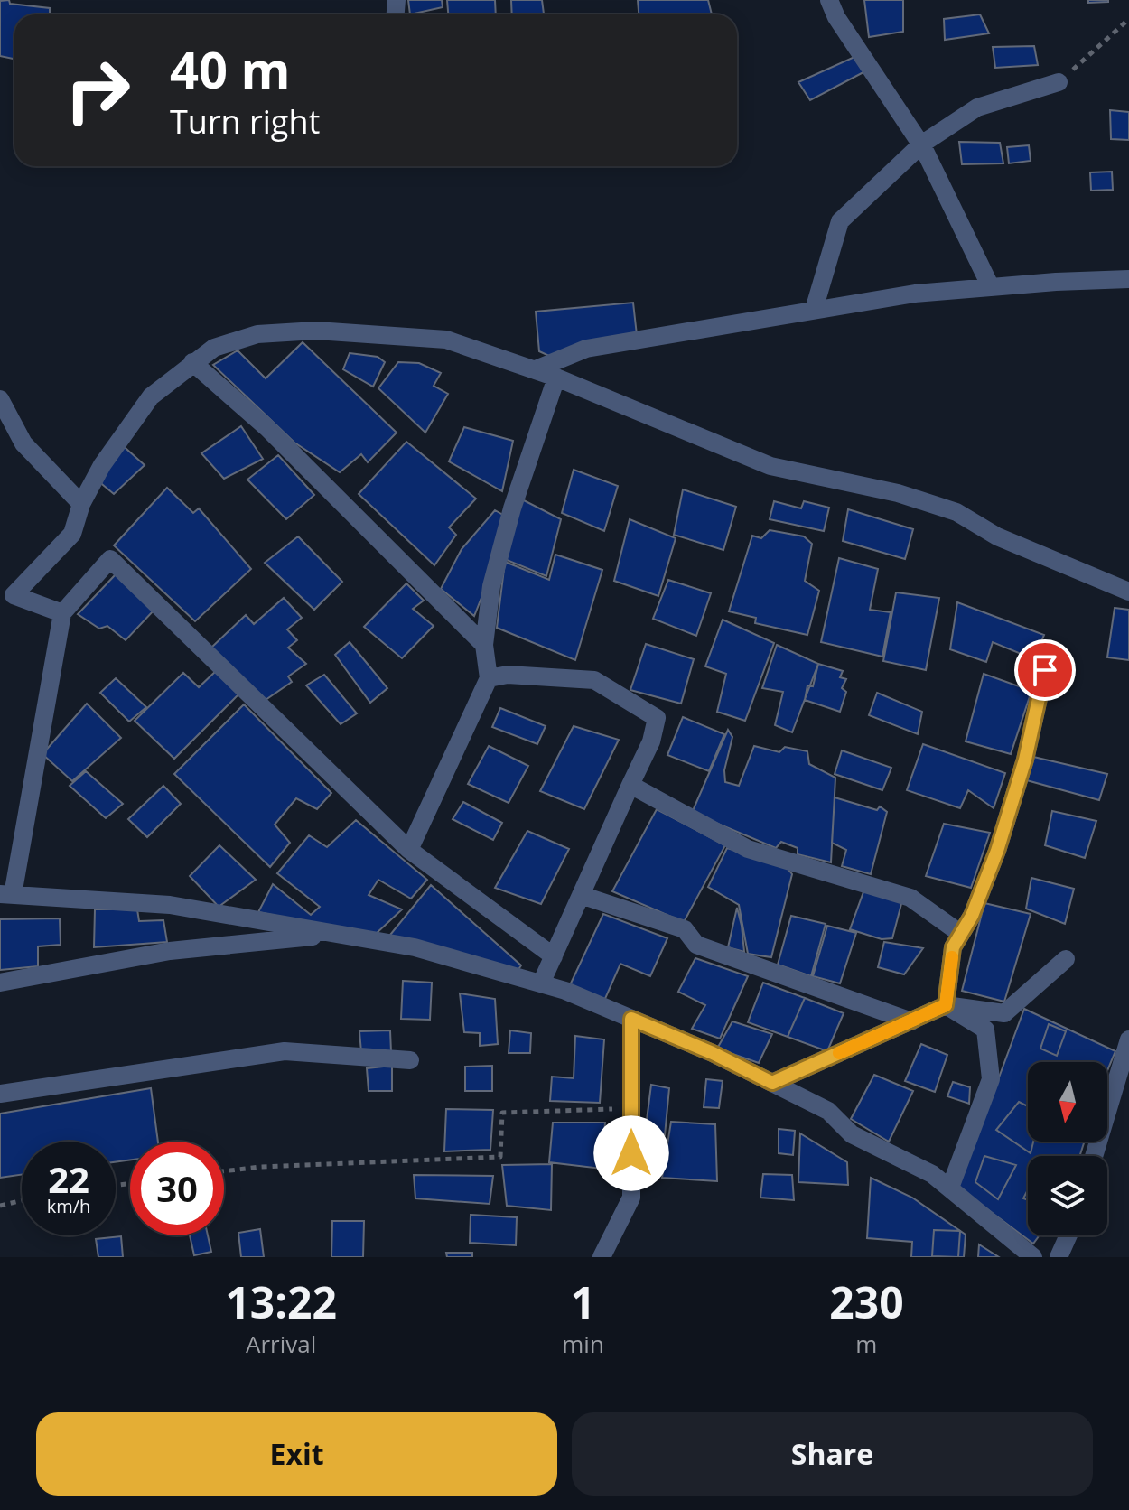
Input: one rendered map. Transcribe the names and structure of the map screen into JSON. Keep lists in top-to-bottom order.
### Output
{
  "north": "bottom",
  "page": {
    "turn": ["40 m", "Turn right"],
    "speed": "22 km/h",
    "limit": "30",
    "eta": [
      "13:22",
      "Arrival",
      "1",
      "min",
      "230",
      "m"
    ],
    "buttons": ["Exit", "Share"]
  }
}
